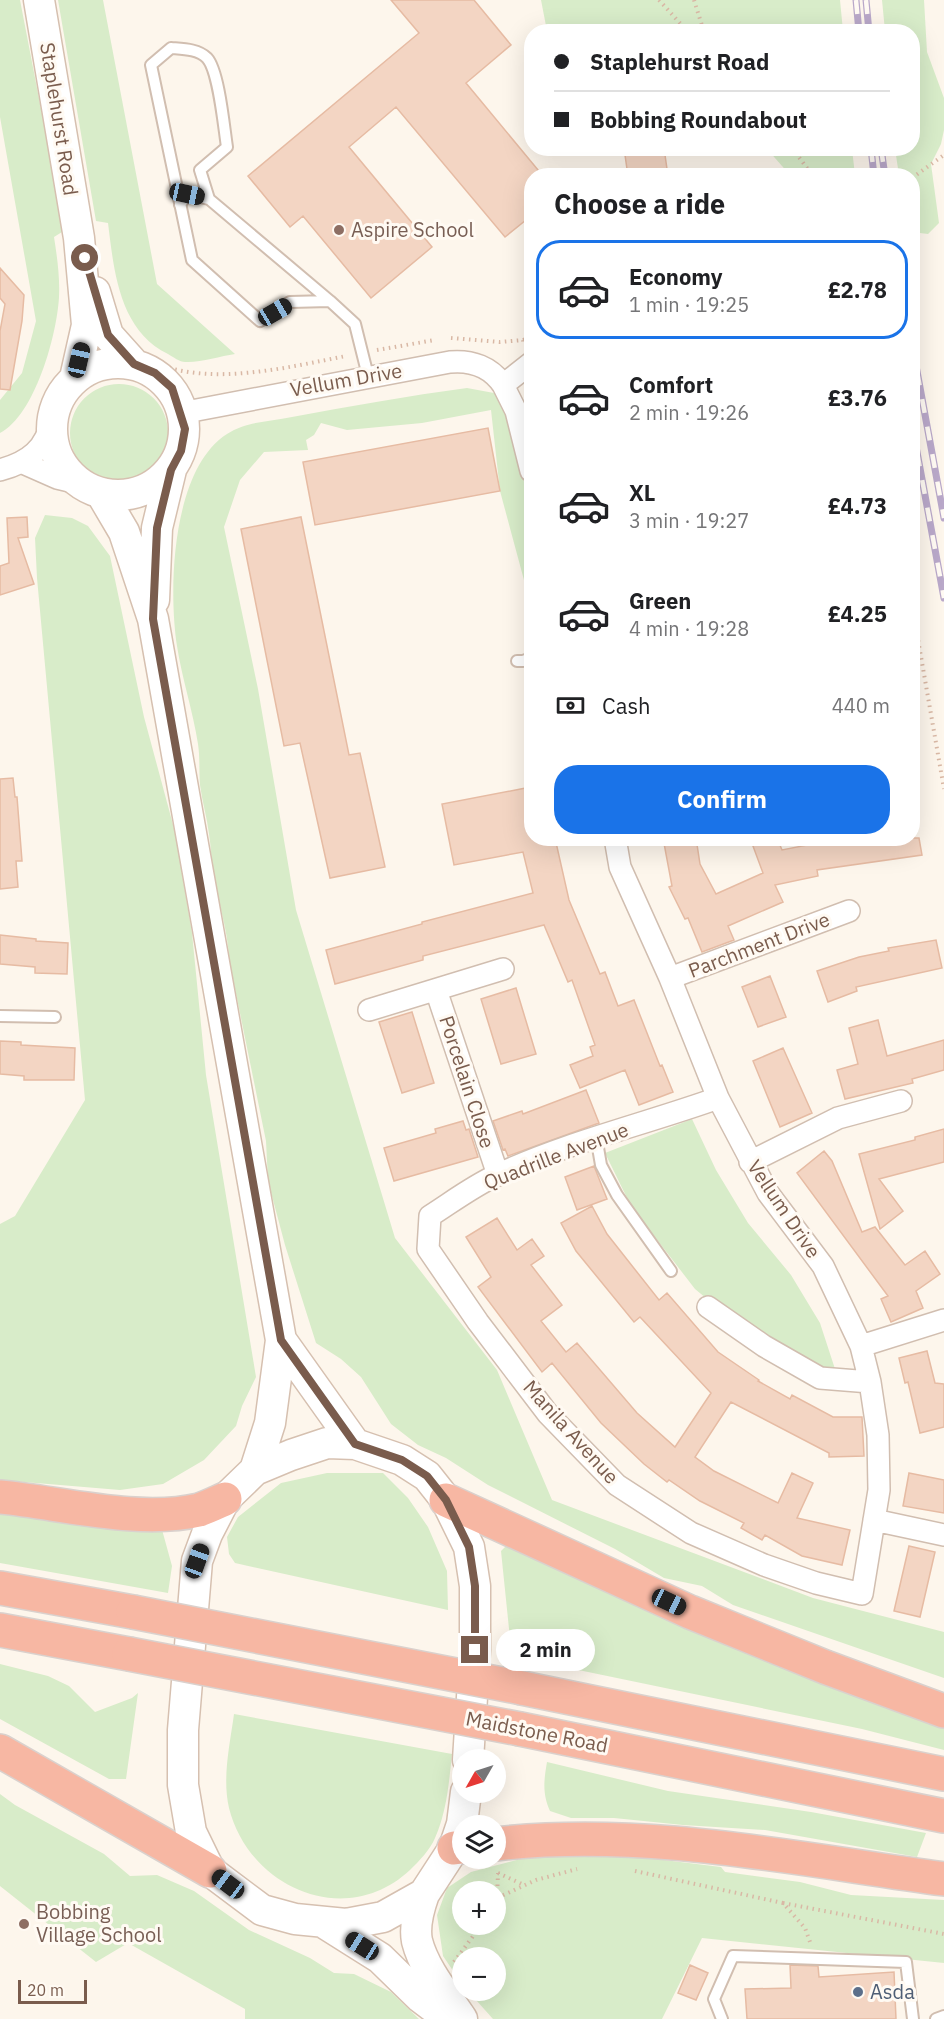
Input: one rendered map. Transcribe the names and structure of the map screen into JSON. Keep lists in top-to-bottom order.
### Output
{
  "streets": {
    "highway": ["Maidstone Road"],
    "main road": ["Staplehurst Road"],
    "street": [
      "Vellum Drive",
      "Parchment Drive",
      "Porcelain Close",
      "Quadrille Avenue",
      "Manila Avenue"
    ]
  },
  "crossings": [
    ["Staplehurst Road", "Vellum Drive"],
    ["Vellum Drive", "Parchment Drive"],
    ["Vellum Drive", "Quadrille Avenue"],
    ["Vellum Drive", "Manila Avenue"],
    ["Porcelain Close", "Quadrille Avenue"],
    ["Quadrille Avenue", "Manila Avenue"]
  ],
  "places": ["Aspire School", "Bobbing Village School", "Asda"],
  "scale_bar": "20 m",
  "north": "bottom left",
  "page": {
    "banner": ["Staplehurst Road", "Bobbing Roundabout"],
    "heading": "Choose a ride",
    "list": [
      {
        "name": "Economy",
        "note": "1 min · 19:25",
        "value": "£2.78"
      },
      {
        "name": "Comfort",
        "note": "2 min · 19:26",
        "value": "£3.76"
      },
      {
        "name": "XL",
        "note": "3 min · 19:27",
        "value": "£4.73"
      },
      {
        "name": "Green",
        "note": "4 min · 19:28",
        "value": "£4.25"
      }
    ],
    "pay": ["Cash", "440 m"],
    "buttons": "Confirm",
    "bubble": "2 min",
    "map_buttons": ["+", "−"],
    "scale": "20 m"
  }
}
